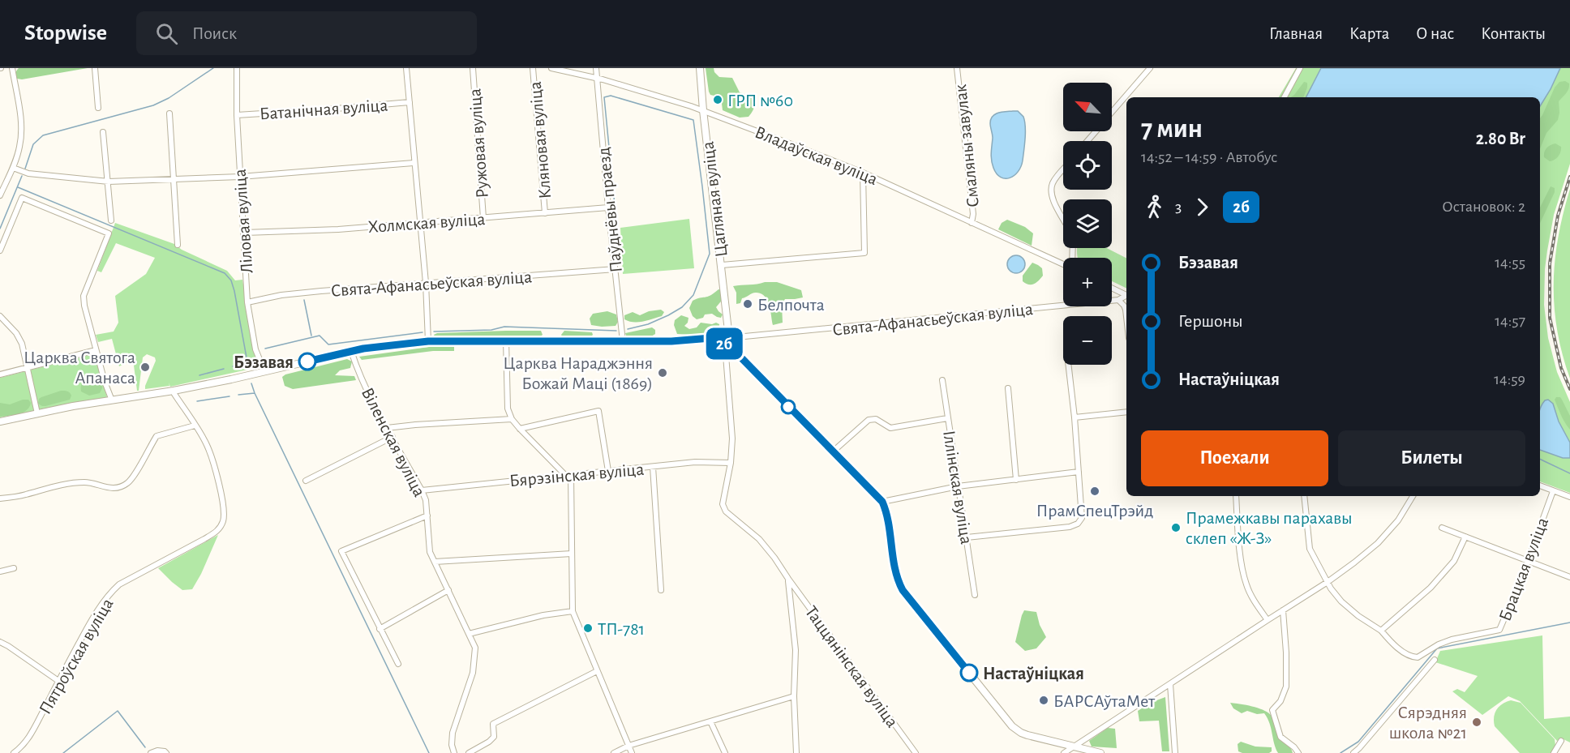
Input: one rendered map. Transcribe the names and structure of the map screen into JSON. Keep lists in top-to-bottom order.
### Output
{
  "streets": {
    "street": [
      "Батанічная вуліца",
      "Кляновая вуліца",
      "Ружовая вуліца",
      "Смаляны завулак",
      "Владаўская вуліца",
      "Цагляная вуліца",
      "Паўднёвы праезд",
      "Ліловая вуліца",
      "Холмская вуліца",
      "Свята-Афанасьеўская вуліца",
      "Віленская вуліца",
      "Бярэзінская вуліца",
      "Іллінская вуліца",
      "Брацкая вуліца",
      "Пятроўская вуліца",
      "Таццянінская вуліца"
    ]
  },
  "crossings": [
    ["Батанічная вуліца", "Ліловая вуліца"],
    ["Кляновая вуліца", "Холмская вуліца"],
    ["Ружовая вуліца", "Холмская вуліца"],
    ["Смаляны завулак", "Владаўская вуліца"],
    ["Владаўская вуліца", "Цагляная вуліца"],
    ["Владаўская вуліца", "Паўднёвы праезд"],
    ["Цагляная вуліца", "Свята-Афанасьеўская вуліца"],
    ["Паўднёвы праезд", "Холмская вуліца"],
    ["Паўднёвы праезд", "Свята-Афанасьеўская вуліца"],
    ["Ліловая вуліца", "Холмская вуліца"],
    ["Ліловая вуліца", "Свята-Афанасьеўская вуліца"],
    ["Віленская вуліца", "Бярэзінская вуліца"],
    ["Бярэзінская вуліца", "Таццянінская вуліца"]
  ],
  "places": [
    "ГРП №60",
    "Белпочта",
    "Бэзавая",
    "Царква Святога Апанаса",
    "Царква Нараджэння Божай Маці (1869)",
    "ПрамСпецТрэйд",
    "Прамежкавы парахавы склеп «Ж-З»",
    "ТП-781",
    "Настаўніцкая",
    "БАРСАўтаМет",
    "Сярэдняя школа №21"
  ],
  "lines": ["bus line 2б"],
  "north": "top left",
  "page": {
    "header": "Stopwise",
    "search": "Поиск",
    "nav": [
      "Главная",
      "Карта",
      "О нас",
      "Контакты"
    ],
    "on_map": "2б",
    "map_buttons": ["+", "−"],
    "heading": ["7 мин", "14:52 – 14:59 · Автобус", "2.80 Br"],
    "legs": ["3", "2б", "Остановок: 2"],
    "list": [
      {
        "name": "Бэзавая",
        "value": "14:55"
      },
      {
        "name": "Гершоны",
        "value": "14:57"
      },
      {
        "name": "Настаўніцкая",
        "value": "14:59"
      }
    ],
    "buttons": ["Поехали", "Билеты"]
  }
}
